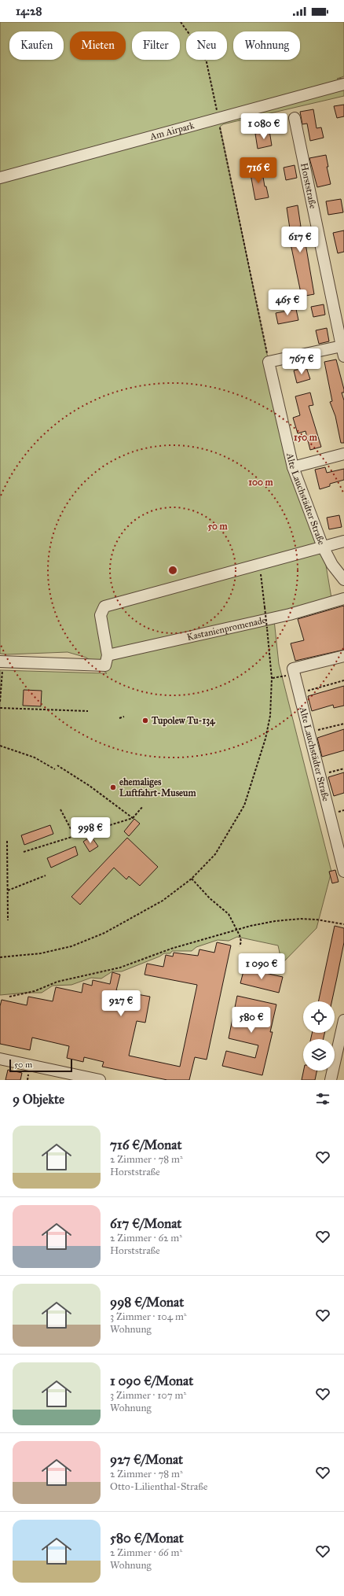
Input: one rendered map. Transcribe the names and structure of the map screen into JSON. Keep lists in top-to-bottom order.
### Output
{
  "streets": {
    "street": [
      "Am Airpark",
      "Horststraße",
      "Alte Lauchstädter Straße",
      "Kastanienpromenade"
    ]
  },
  "crossings": [
    ["Horststraße", "Alte Lauchstädter Straße"]
  ],
  "places": ["Tupolew Tu-134", "ehemaliges Luftfahrt-Museum"],
  "scale_bar": "50 m",
  "page": {
    "status": "14:28",
    "chip": [
      "Kaufen",
      "Mieten",
      "Filter",
      "Neu",
      "Wohnung"
    ],
    "price": [
      "1 080 €",
      "716 €",
      "617 €",
      "465 €",
      "767 €",
      "998 €",
      "1 090 €",
      "927 €",
      "580 €"
    ],
    "scale": "50 m",
    "heading": "9 Objekte",
    "list": [
      {
        "name": "716 €/Monat",
        "note": "2 Zimmer · 78 m² · Horststraße"
      },
      {
        "name": "617 €/Monat",
        "note": "2 Zimmer · 62 m² · Horststraße"
      },
      {
        "name": "998 €/Monat",
        "note": "3 Zimmer · 104 m² · Wohnung"
      },
      {
        "name": "1 090 €/Monat",
        "note": "3 Zimmer · 107 m² · Wohnung"
      },
      {
        "name": "927 €/Monat",
        "note": "2 Zimmer · 78 m² · Otto-Lilienthal-Straße"
      },
      {
        "name": "580 €/Monat",
        "note": "2 Zimmer · 66 m² · Wohnung"
      }
    ]
  },
  "rings": ["150 m", "100 m", "50 m"]
}
